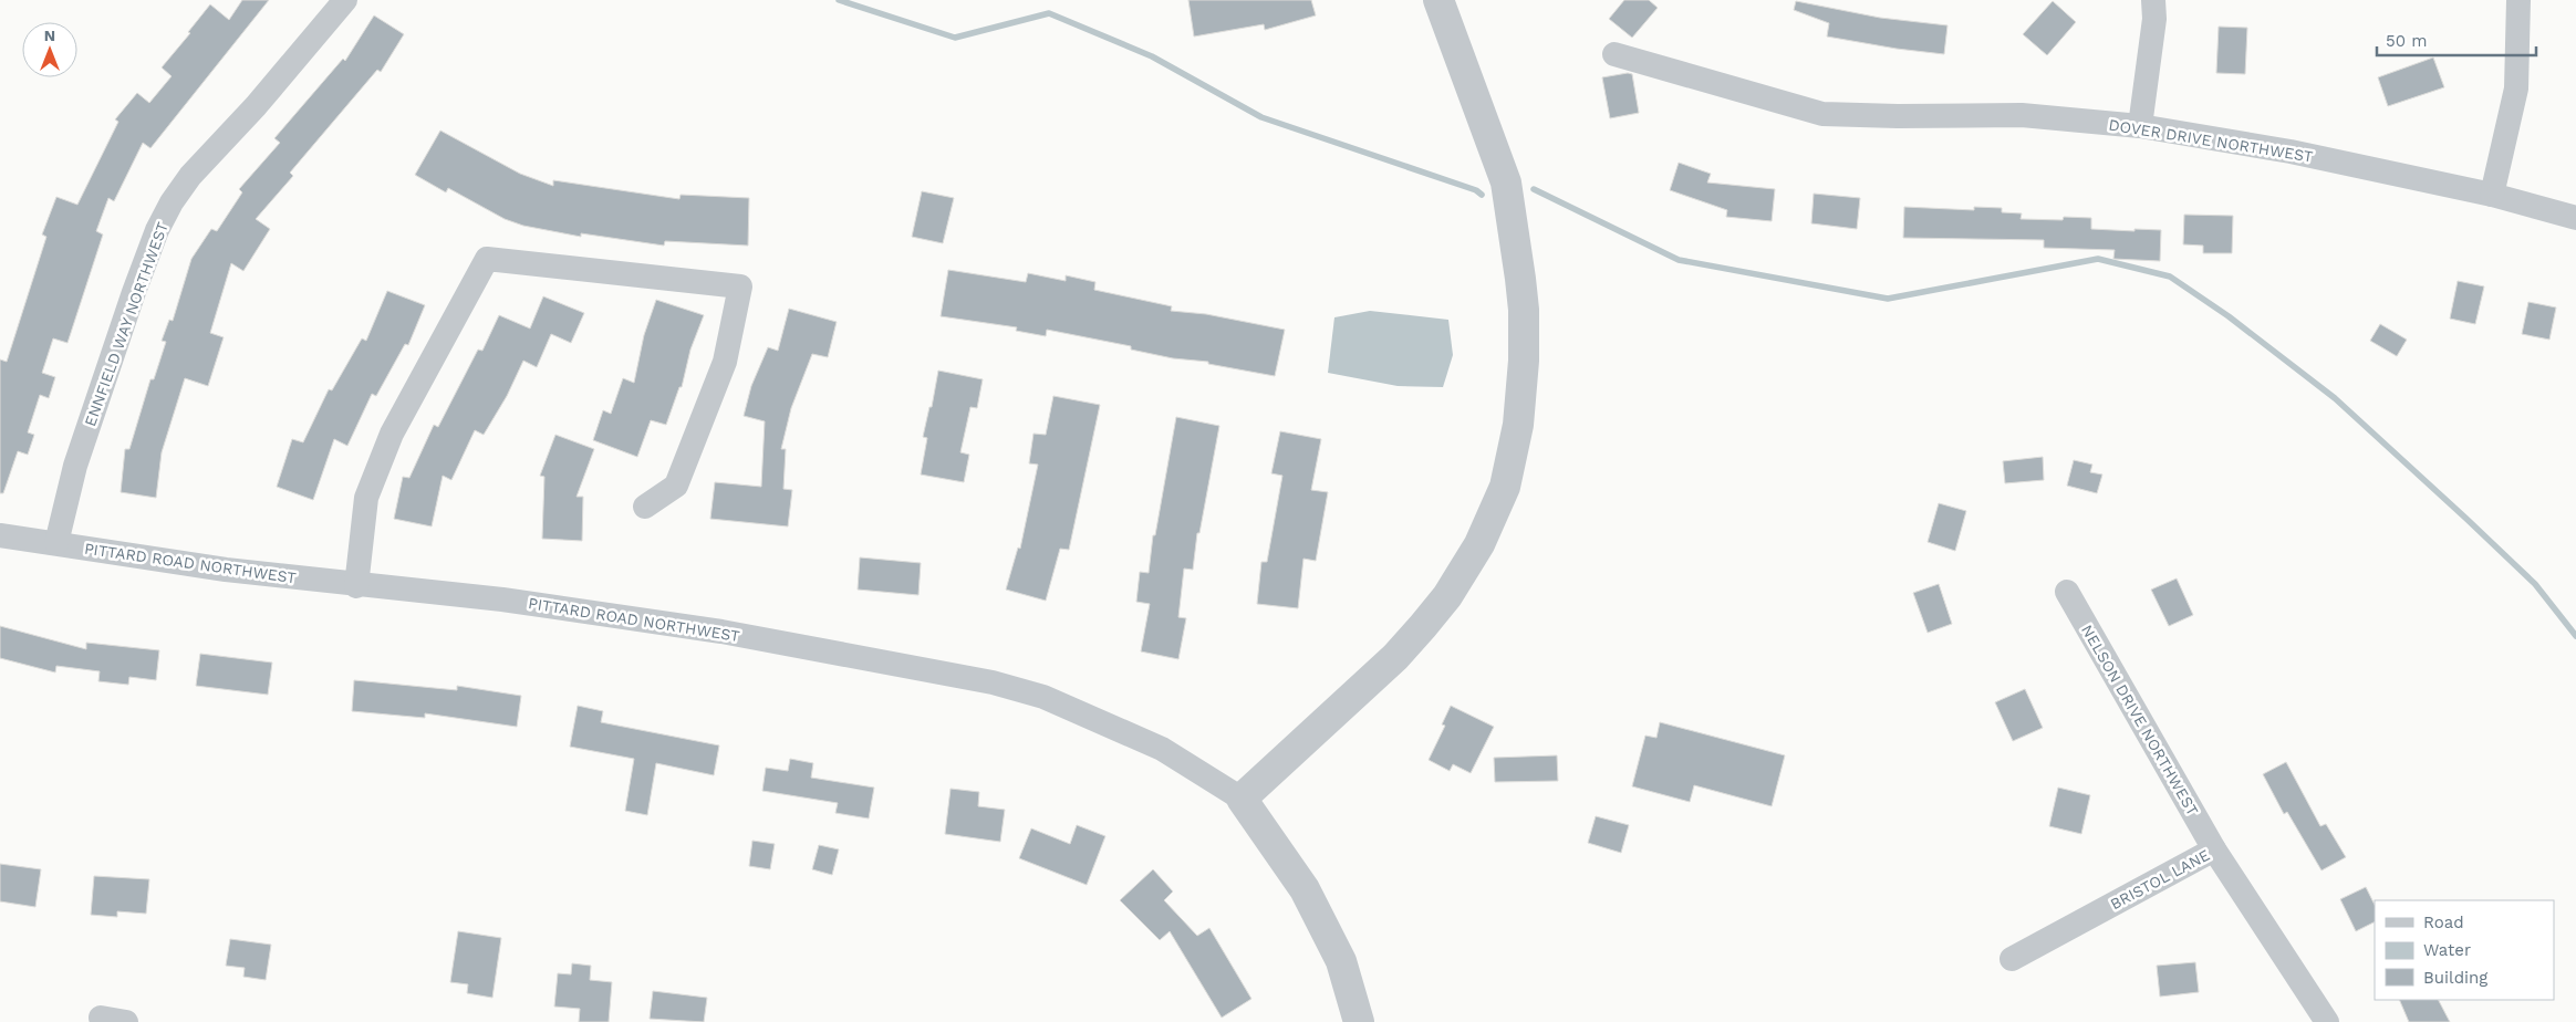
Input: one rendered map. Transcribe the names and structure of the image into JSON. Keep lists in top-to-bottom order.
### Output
{
  "streets": {
    "street": [
      "DOVER DRIVE NORTHWEST",
      "ENNFIELD WAY NORTHWEST",
      "PITTARD ROAD NORTHWEST",
      "NELSON DRIVE NORTHWEST",
      "BRISTOL LANE"
    ]
  },
  "crossings": [
    ["ENNFIELD WAY NORTHWEST", "PITTARD ROAD NORTHWEST"],
    ["NELSON DRIVE NORTHWEST", "BRISTOL LANE"]
  ],
  "legend": ["Road", "Water", "Building"],
  "scale_bar": "50 m",
  "north": "top"
}
